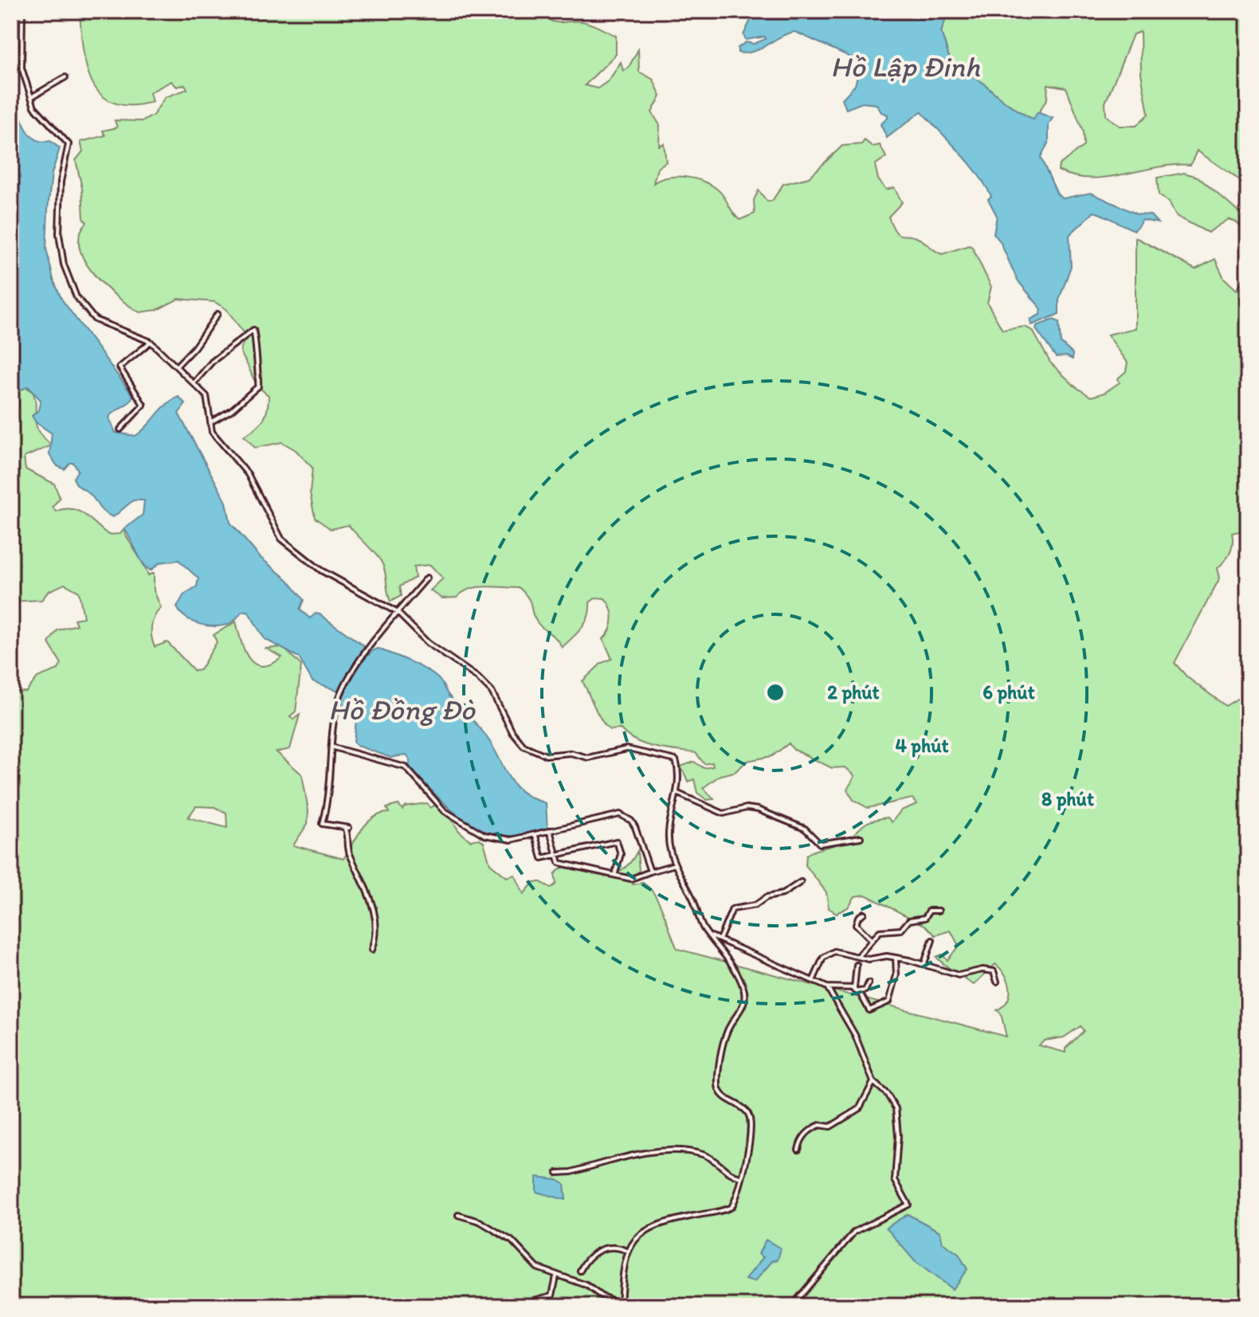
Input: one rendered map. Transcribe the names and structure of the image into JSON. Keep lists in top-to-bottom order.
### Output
{
  "water": ["Hồ Lập Đinh", "Hồ Đồng Đò"],
  "rings": [
    "2 phút",
    "6 phút",
    "4 phút",
    "8 phút"
  ]
}
